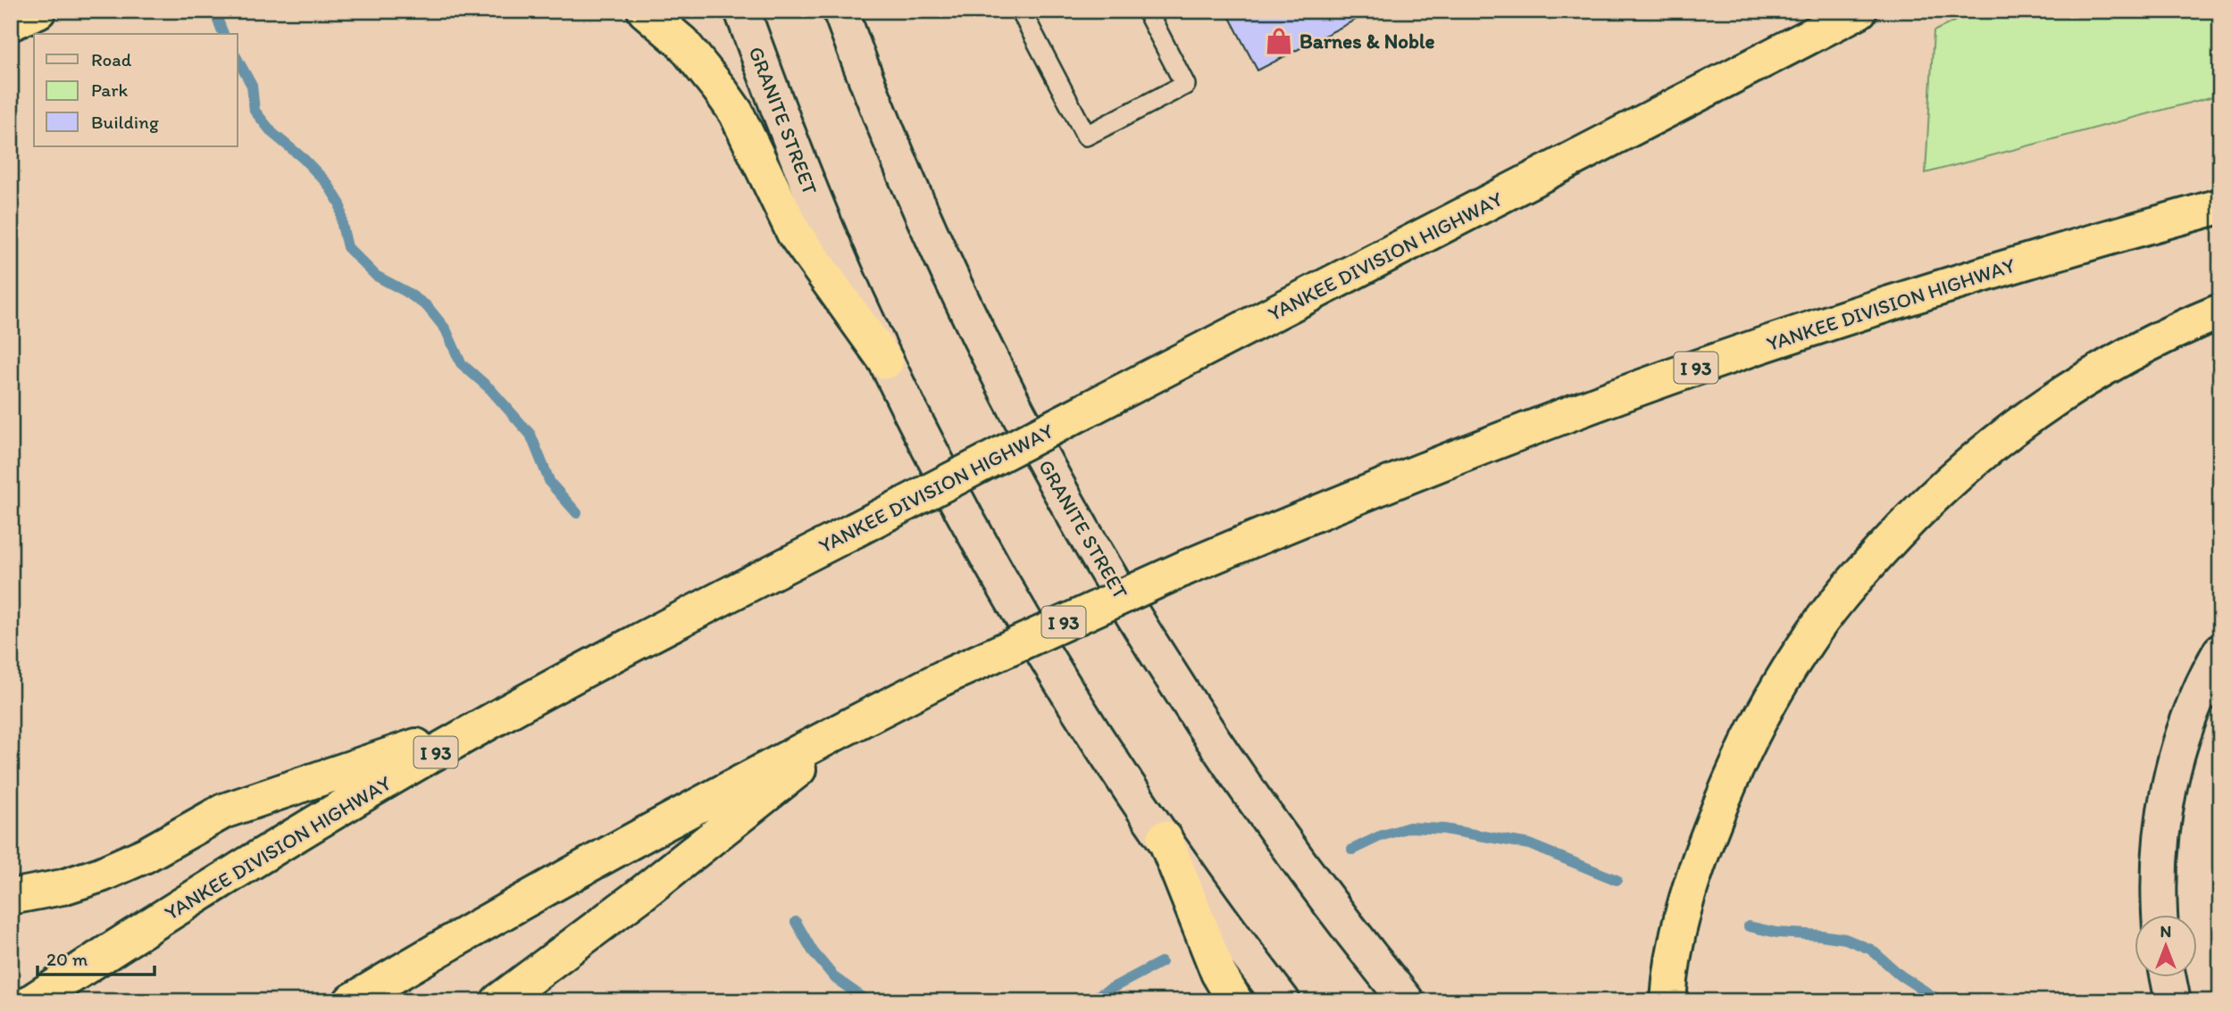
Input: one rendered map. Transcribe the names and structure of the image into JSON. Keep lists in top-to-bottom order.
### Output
{
  "streets": {
    "highway": ["YANKEE DIVISION HIGHWAY", "I 93"],
    "main road": ["GRANITE STREET"]
  },
  "places": {
    "shop": ["Barnes & Noble"]
  },
  "legend": ["Road", "Park", "Building"],
  "scale_bar": "20 m",
  "north": "top"
}
